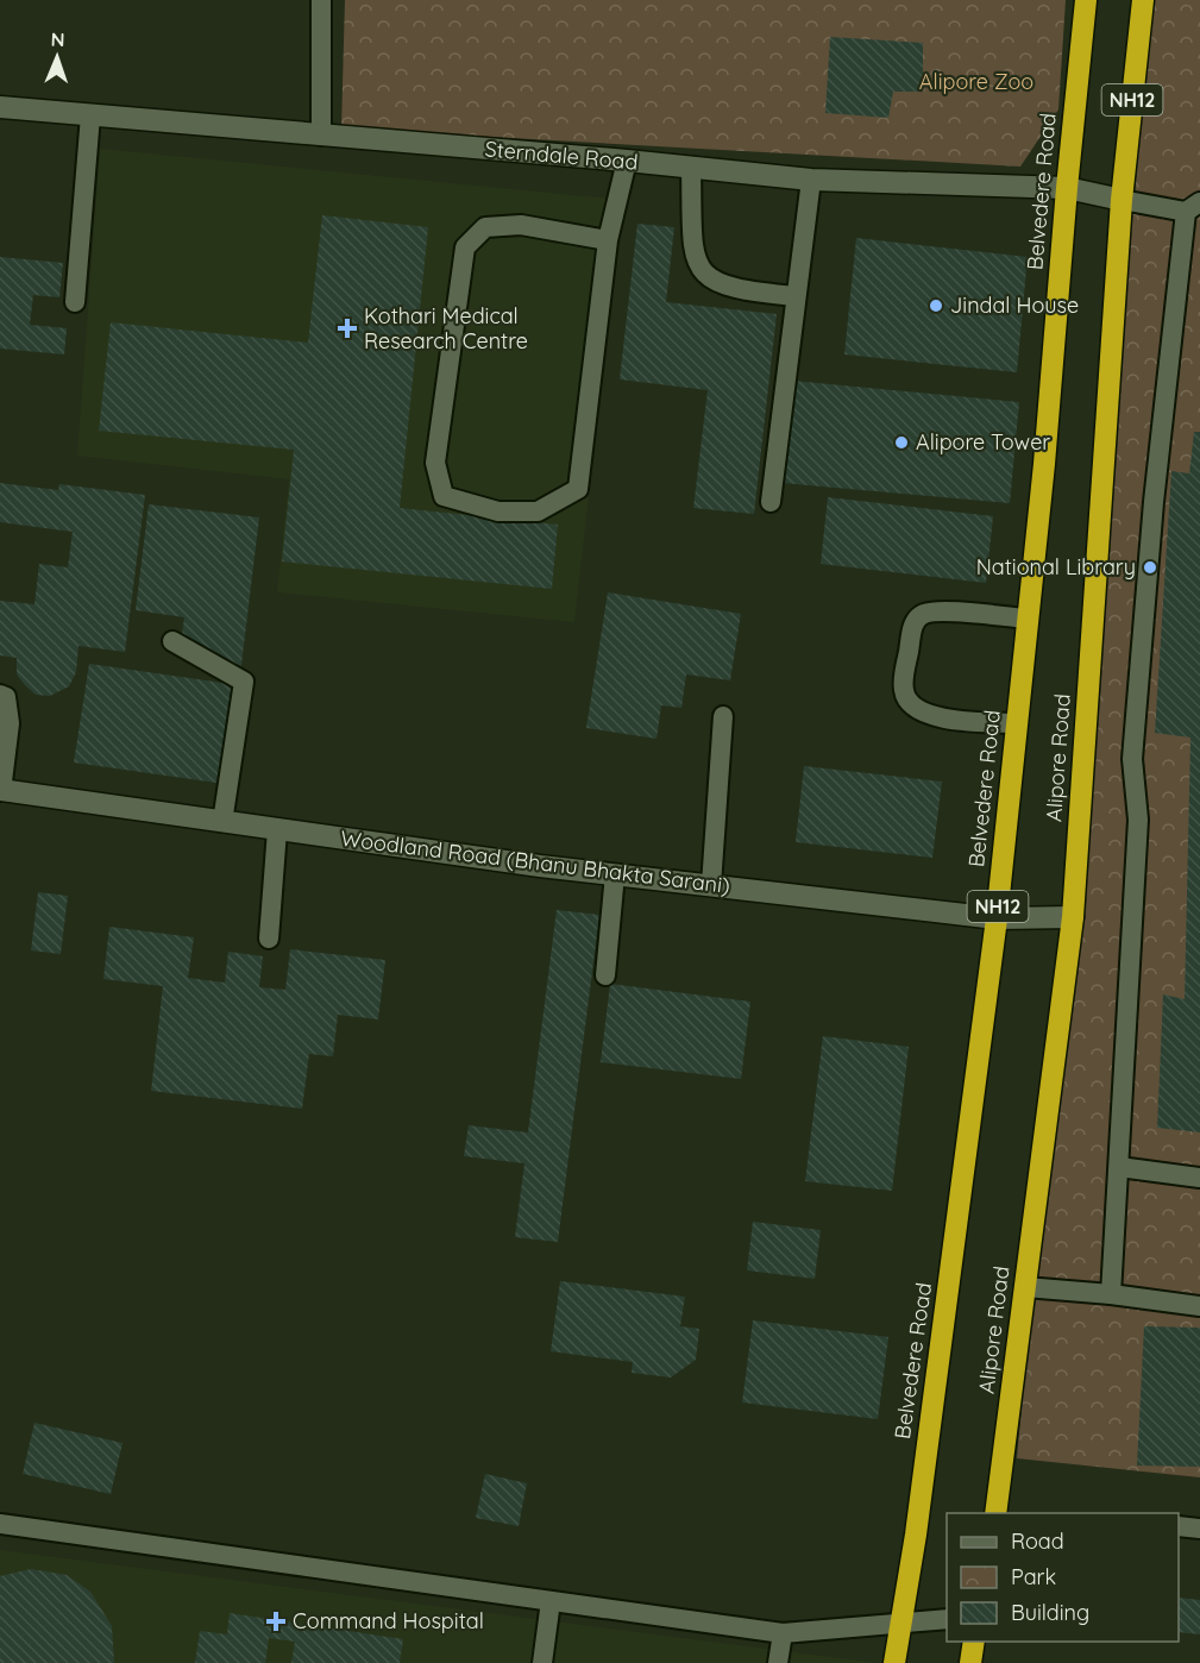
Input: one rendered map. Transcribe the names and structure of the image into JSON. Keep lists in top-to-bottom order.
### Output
{
  "streets": {
    "highway": ["NH12", "Belvedere Road", "Alipore Road"],
    "street": ["Sterndale Road", "Woodland Road (Bhanu Bhakta Sarani)"]
  },
  "crossings": [
    ["Sterndale Road", "Belvedere Road"],
    ["Sterndale Road", "Alipore Road"],
    ["Belvedere Road", "Woodland Road (Bhanu Bhakta Sarani)"],
    ["Alipore Road", "Woodland Road (Bhanu Bhakta Sarani)"]
  ],
  "parks": ["Alipore Zoo"],
  "places": {
    "other": ["Jindal House", "Alipore Tower", "National Library"],
    "health": ["Kothari Medical Research Centre", "Command Hospital"]
  },
  "legend": ["Road", "Park", "Building"],
  "north": "top"
}
